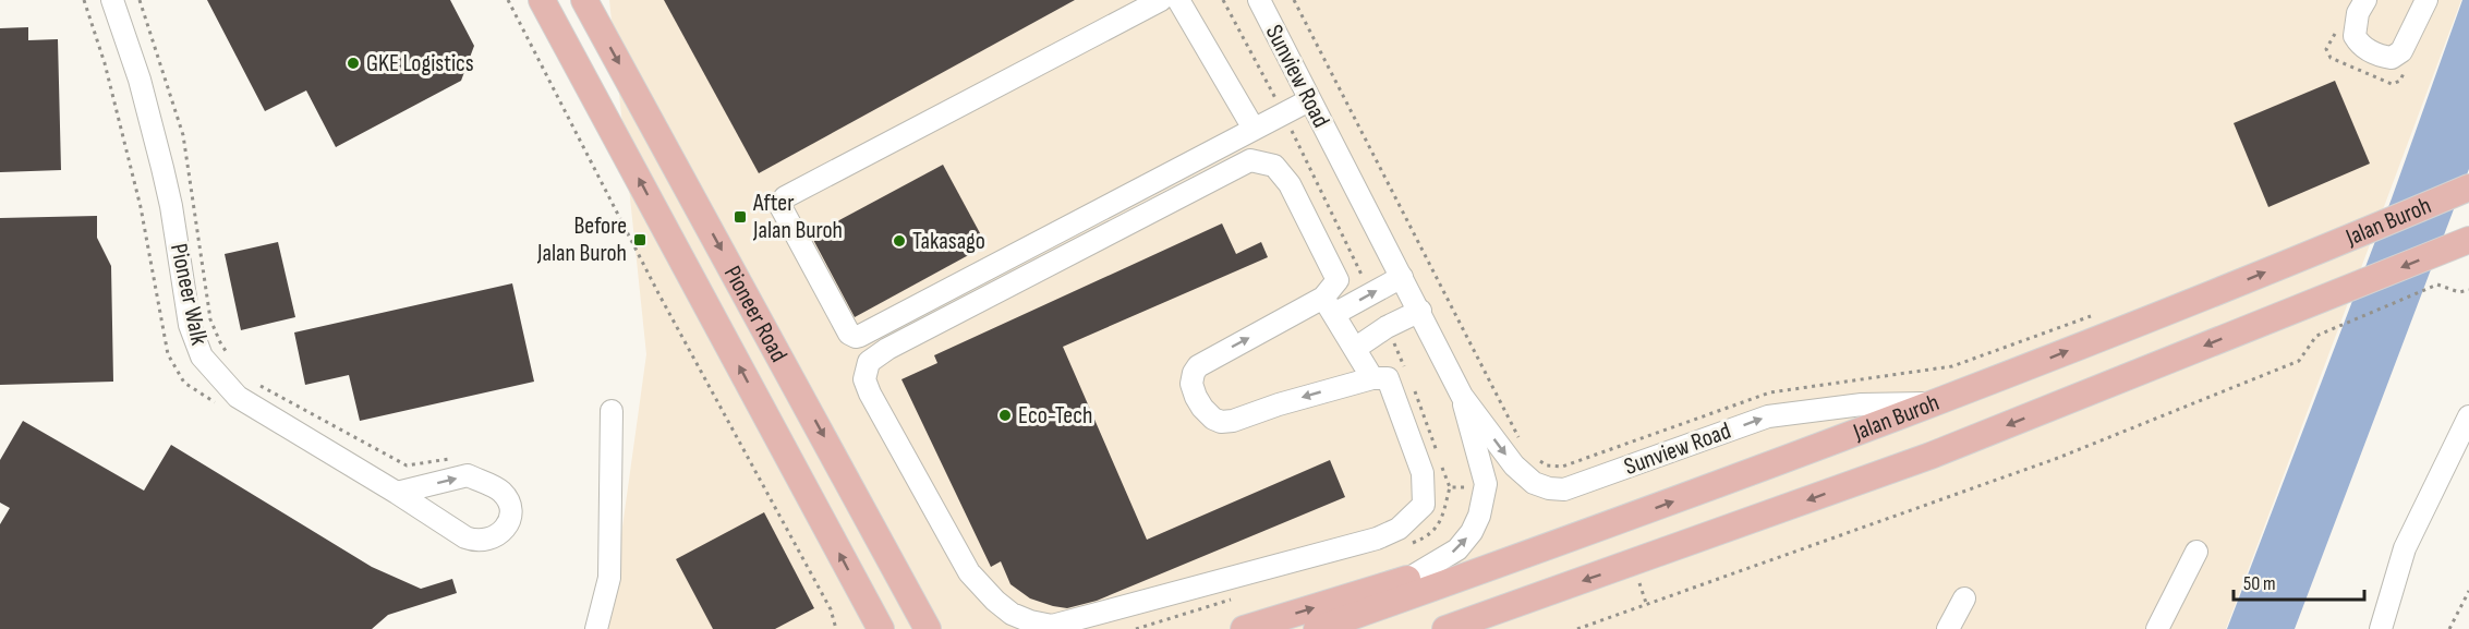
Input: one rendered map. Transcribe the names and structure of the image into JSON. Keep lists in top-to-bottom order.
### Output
{
  "streets": {
    "main road": ["Jalan Buroh", "Pioneer Road"],
    "street": ["Sunview Road", "Pioneer Walk"]
  },
  "crossings": [
    ["Sunview Road", "Jalan Buroh"]
  ],
  "places": {
    "other": ["GKE Logistics", "Takasago", "Eco-Tech"],
    "transit": ["After Jalan Buroh", "Before Jalan Buroh"]
  },
  "scale_bar": "50 m"
}
